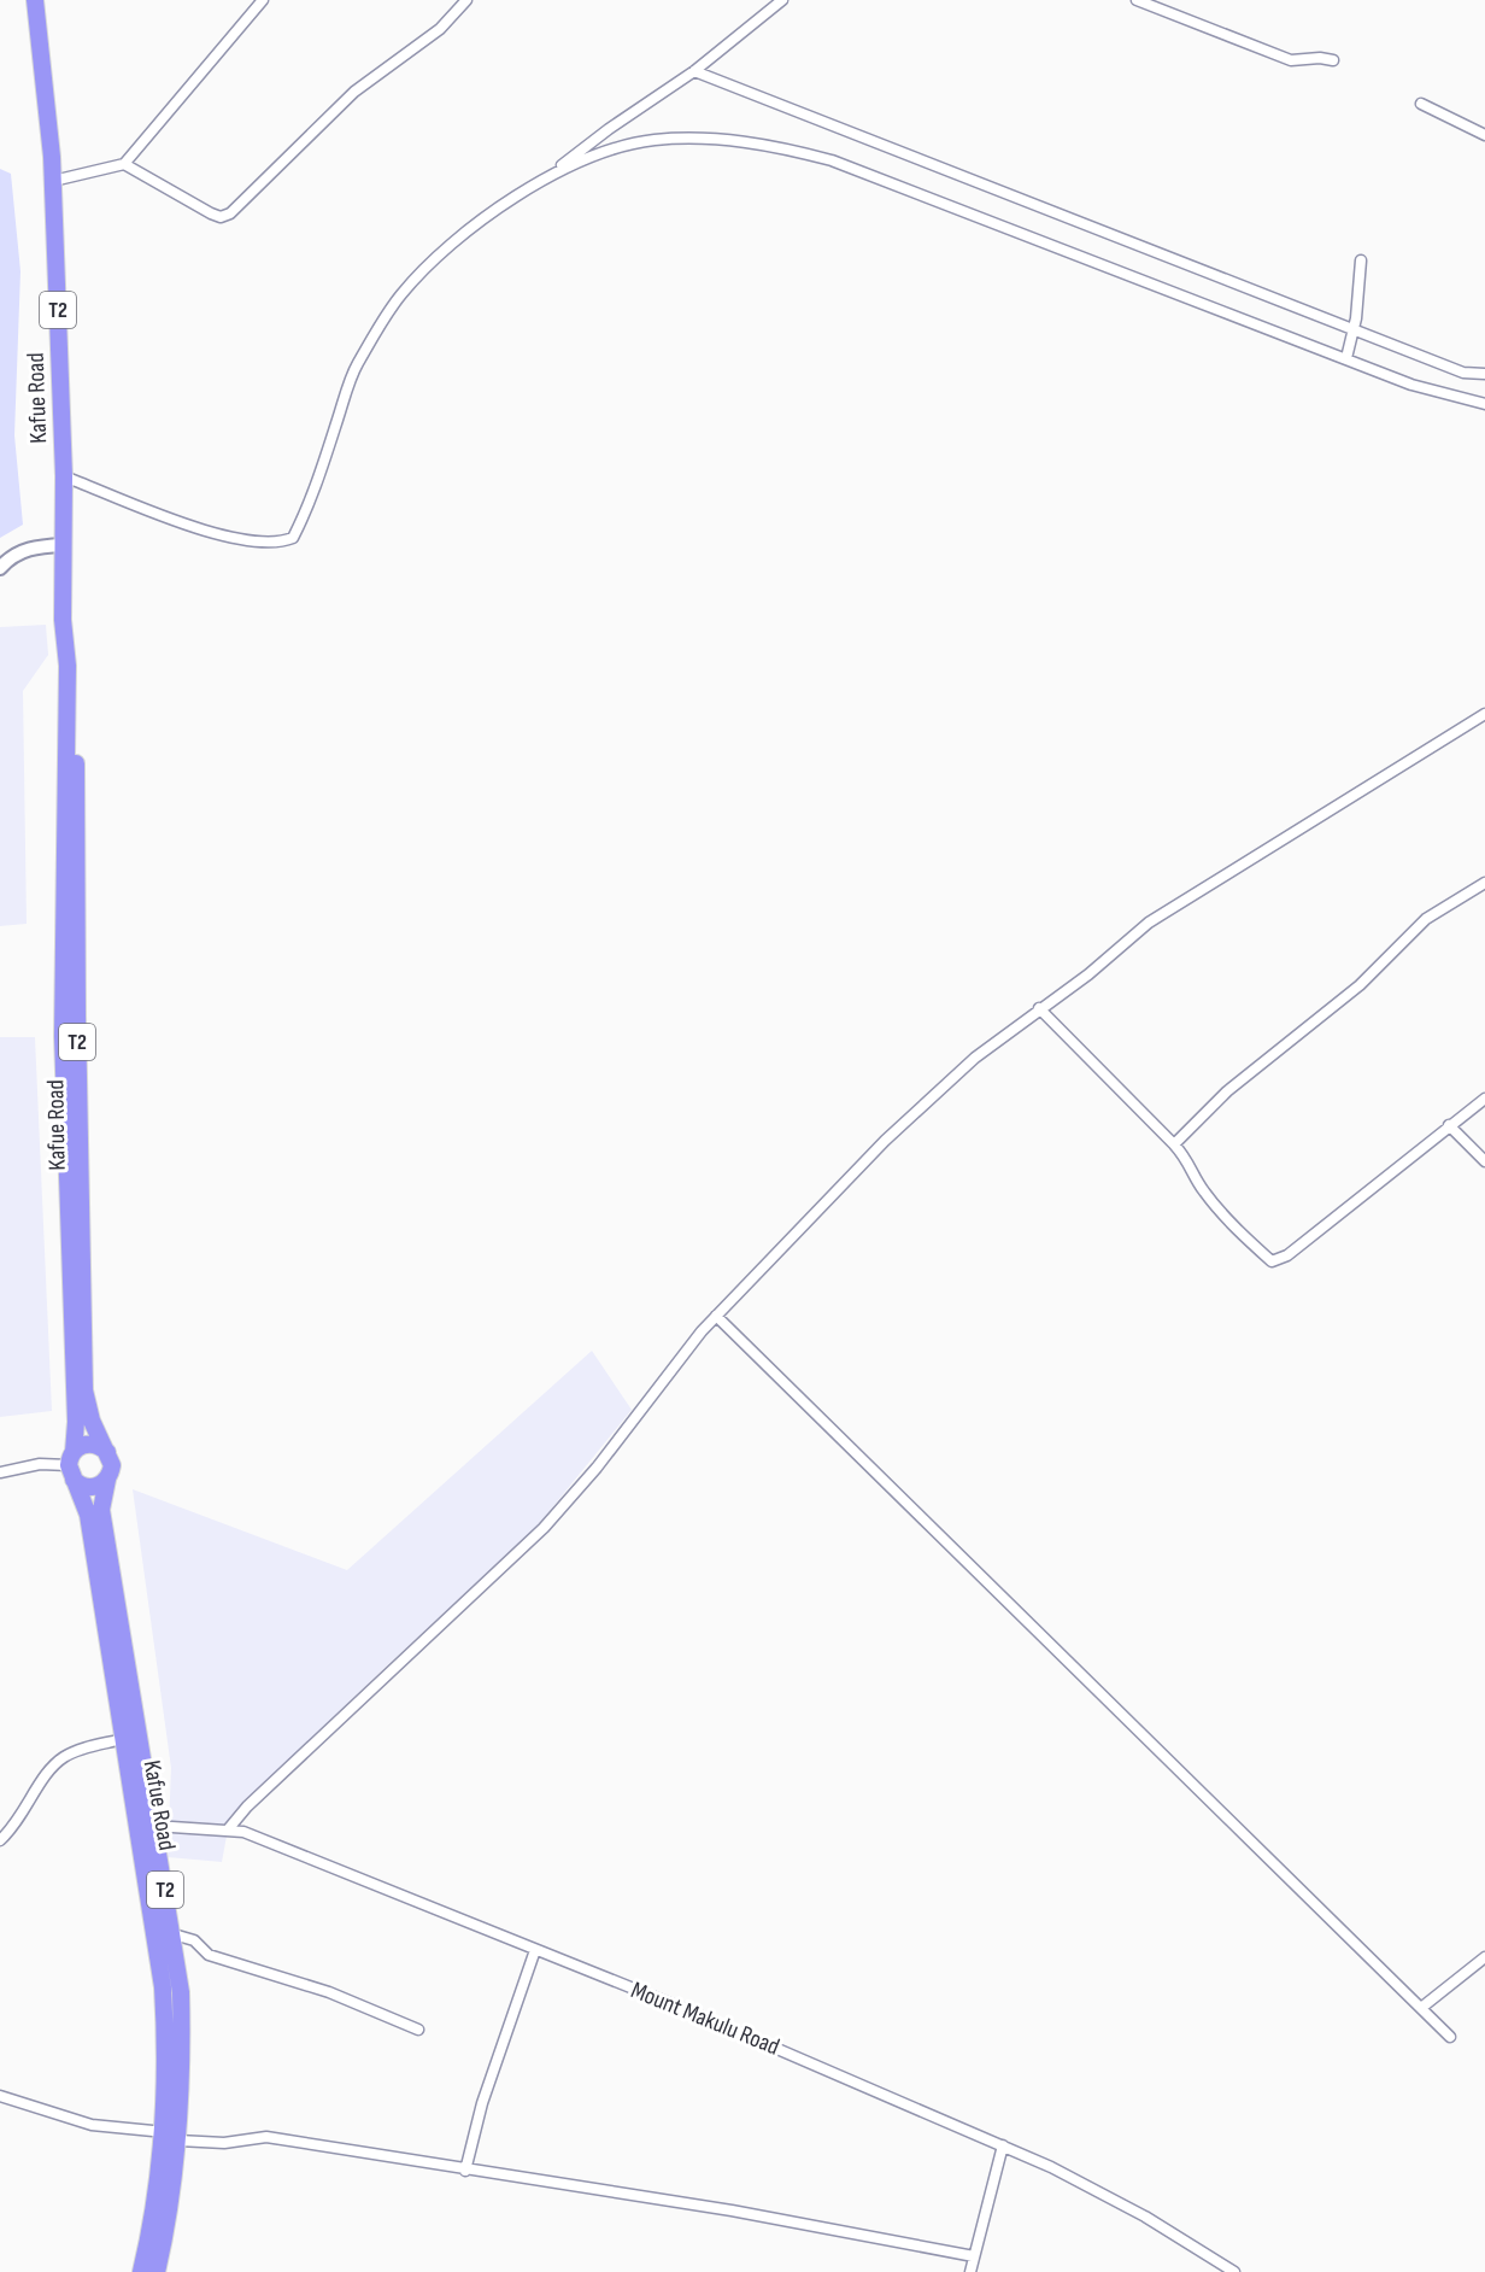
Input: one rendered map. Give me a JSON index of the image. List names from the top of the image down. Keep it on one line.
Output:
{"streets":{"highway":["T2","Kafue Road"],"street":["Mount Makulu Road"]},"crossings":[["Kafue Road","Mount Makulu Road"]]}
